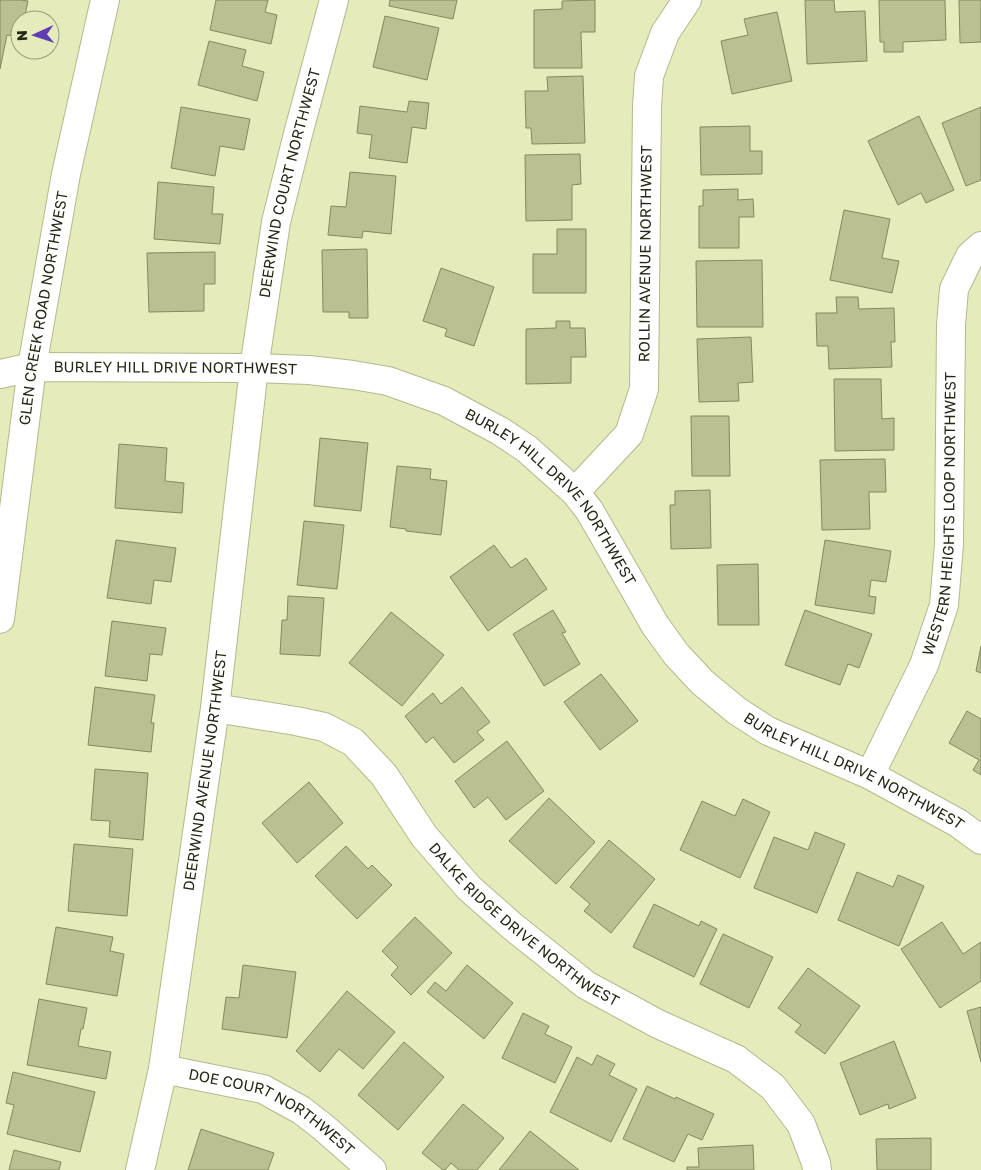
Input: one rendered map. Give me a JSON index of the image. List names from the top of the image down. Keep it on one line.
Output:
{"streets":{"street":["DEERWIND COURT NORTHWEST","ROLLIN AVENUE NORTHWEST","GLEN CREEK ROAD NORTHWEST","BURLEY HILL DRIVE NORTHWEST","WESTERN HEIGHTS LOOP NORTHWEST","DEERWIND AVENUE NORTHWEST","DALKE RIDGE DRIVE NORTHWEST","DOE COURT NORTHWEST"]},"crossings":[["DEERWIND COURT NORTHWEST","BURLEY HILL DRIVE NORTHWEST"],["DEERWIND COURT NORTHWEST","DEERWIND AVENUE NORTHWEST"],["ROLLIN AVENUE NORTHWEST","BURLEY HILL DRIVE NORTHWEST"],["GLEN CREEK ROAD NORTHWEST","BURLEY HILL DRIVE NORTHWEST"],["BURLEY HILL DRIVE NORTHWEST","WESTERN HEIGHTS LOOP NORTHWEST"],["BURLEY HILL DRIVE NORTHWEST","DEERWIND AVENUE NORTHWEST"],["DEERWIND AVENUE NORTHWEST","DALKE RIDGE DRIVE NORTHWEST"],["DEERWIND AVENUE NORTHWEST","DOE COURT NORTHWEST"]],"north":"left"}
